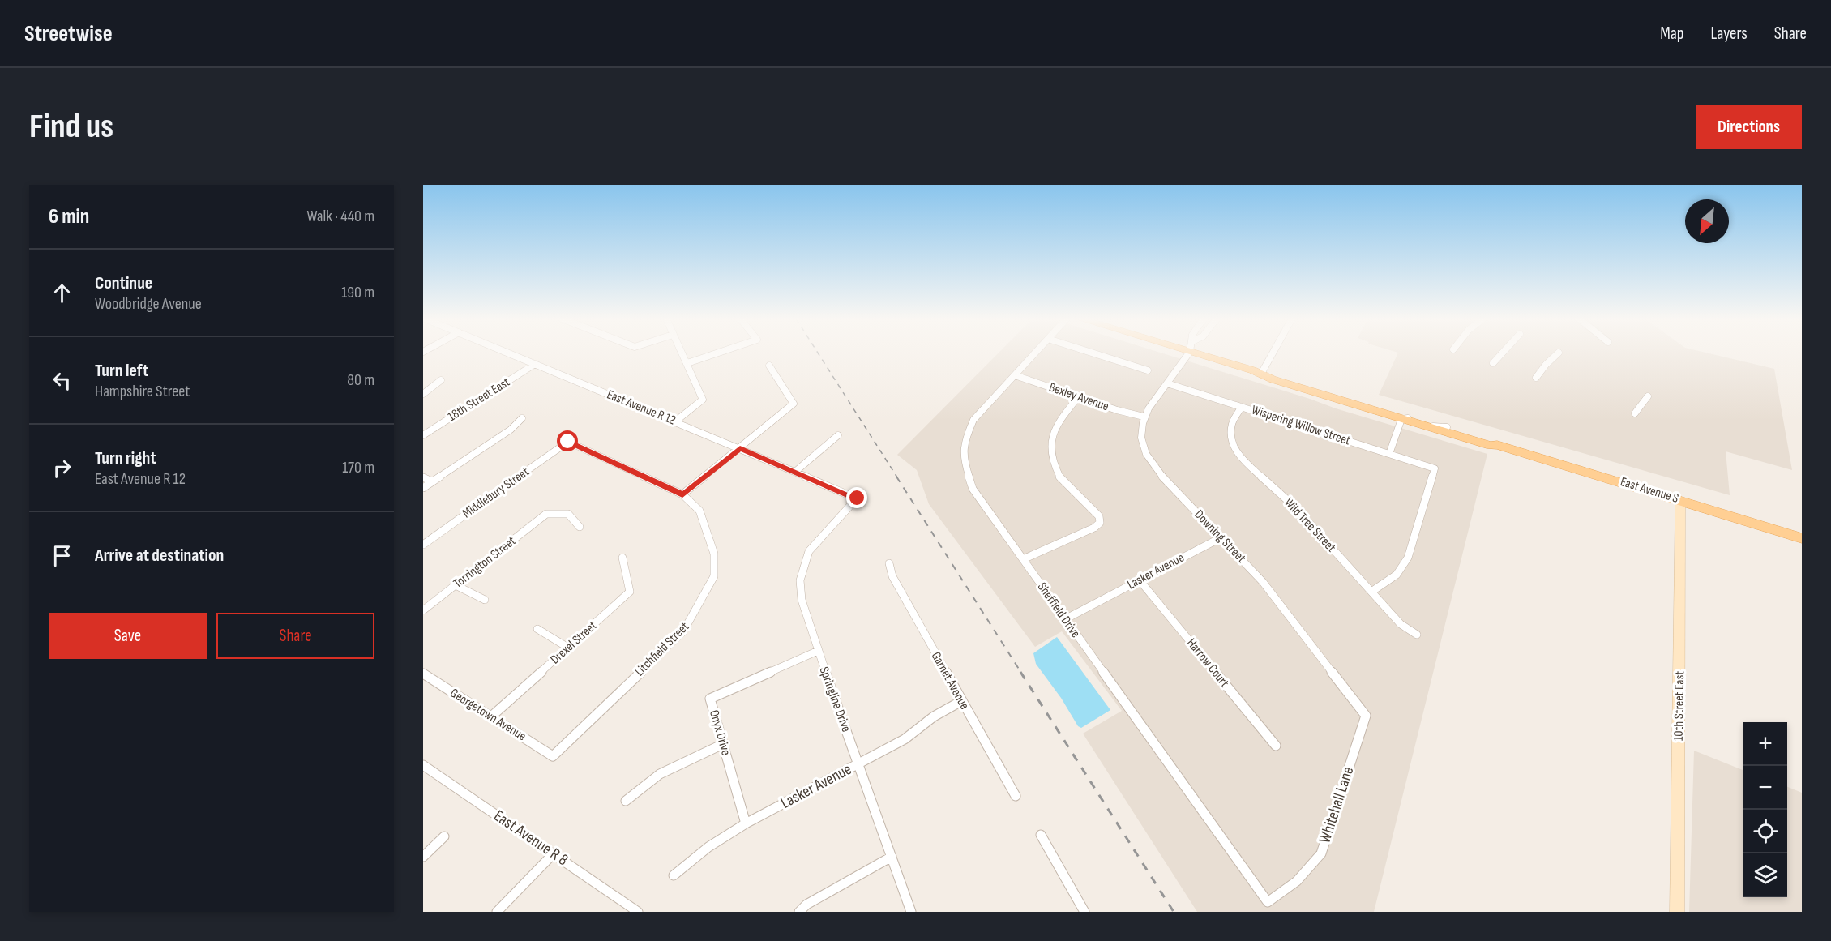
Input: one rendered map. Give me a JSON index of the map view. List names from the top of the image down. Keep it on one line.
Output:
{"streets":{"main road":["East Avenue S","10th Street East"],"street":["Bexley Avenue","18th Street East","East Avenue R 12","Wispering Willow Street","Middlebury Street","Wild Tree Street","Downing Street","Torrington Street","Lasker Avenue","Sheffield Drive","Drexel Street","Litchfield Street","Harrow Court","Garnet Avenue","Springline Drive","Georgetown Avenue","Onyx Drive","Whitehall Lane","East Avenue R 8"]},"crossings":[["Bexley Avenue","Downing Street"],["Bexley Avenue","Sheffield Drive"],["18th Street East","East Avenue R 12"],["East Avenue R 12","Springline Drive"],["Wispering Willow Street","Wild Tree Street"],["Wispering Willow Street","Downing Street"],["East Avenue S","10th Street East"],["Middlebury Street","Litchfield Street"],["Downing Street","Lasker Avenue"],["Downing Street","Whitehall Lane"],["Lasker Avenue","Sheffield Drive"],["Lasker Avenue","Harrow Court"],["Lasker Avenue","Garnet Avenue"],["Lasker Avenue","Springline Drive"],["Lasker Avenue","Onyx Drive"],["Sheffield Drive","Whitehall Lane"],["Drexel Street","Georgetown Avenue"],["Litchfield Street","Georgetown Avenue"],["Springline Drive","Onyx Drive"]],"north":"bottom left","page":{"header":"Streetwise","nav":["Map","Layers","Share"],"buttons":["Directions",["Save","Share"]],"title":"Find us","heading":["6 min","Walk · 440 m"],"list":[["Continue","Woodbridge Avenue","190 m"],["Turn left","Hampshire Street","80 m"],["Turn right","East Avenue R 12","170 m"],"Arrive at destination"],"map_buttons":["+","−"]}}
